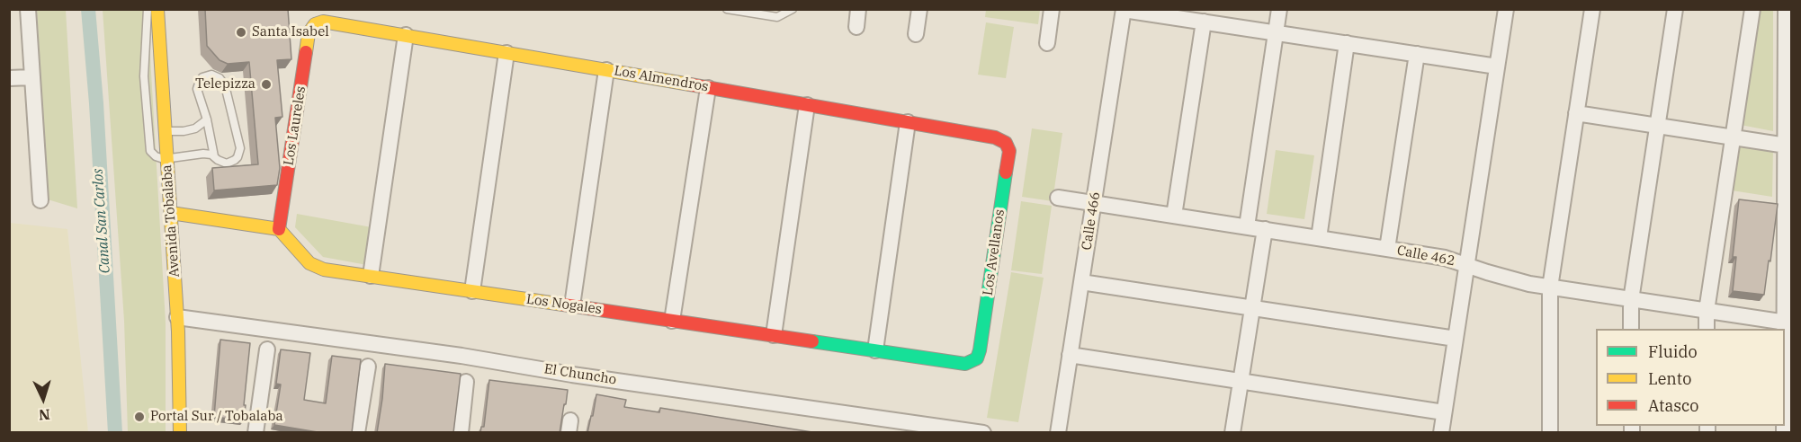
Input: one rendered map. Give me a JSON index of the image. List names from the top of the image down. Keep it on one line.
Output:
{"streets":{"street":["Los Almendros","Los Laureles","Avenida Tobalaba","Calle 466","Los Avellanos","Calle 462","Los Nogales","El Chuncho"]},"crossings":[["Los Almendros","Los Laureles"],["Los Almendros","Los Avellanos"],["Los Laureles","Los Nogales"],["Avenida Tobalaba","El Chuncho"],["Calle 466","Calle 462"],["Los Avellanos","Los Nogales"]],"water":["Canal San Carlos"],"places":["Santa Isabel","Telepizza","Portal Sur / Tobalaba"],"legend":["Fluido","Lento","Atasco"],"north":"bottom"}
